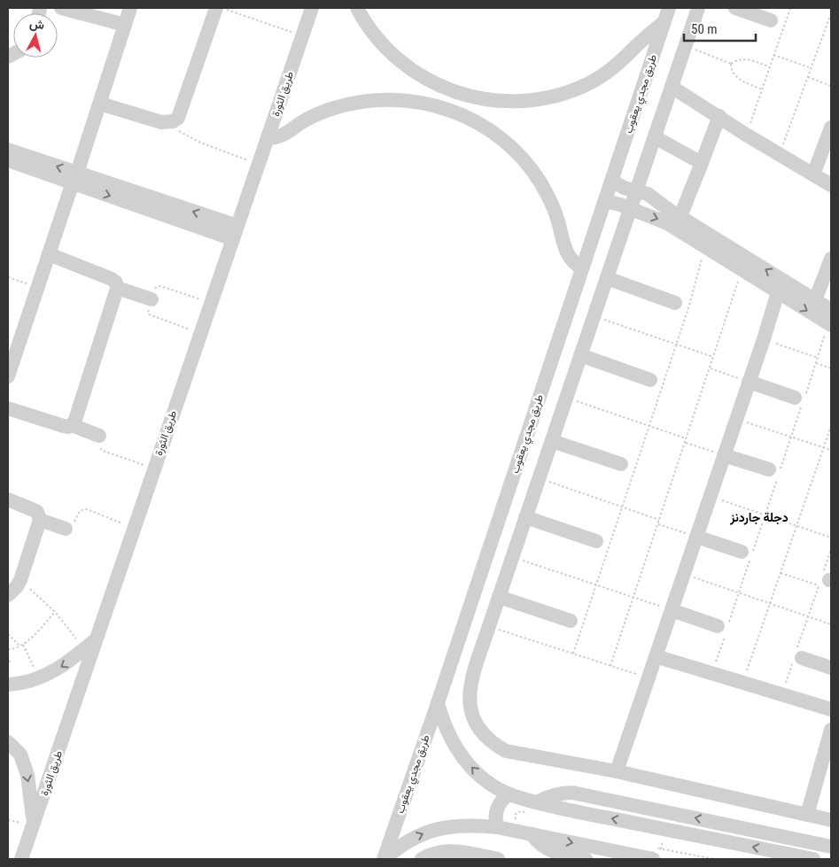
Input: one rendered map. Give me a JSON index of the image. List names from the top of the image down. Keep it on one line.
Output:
{"streets":{"street":["طريق الثورة","طريق مجدي يعقوب"]},"districts":["دجلة جاردنز"],"scale_bar":"50 m","north":"top"}
